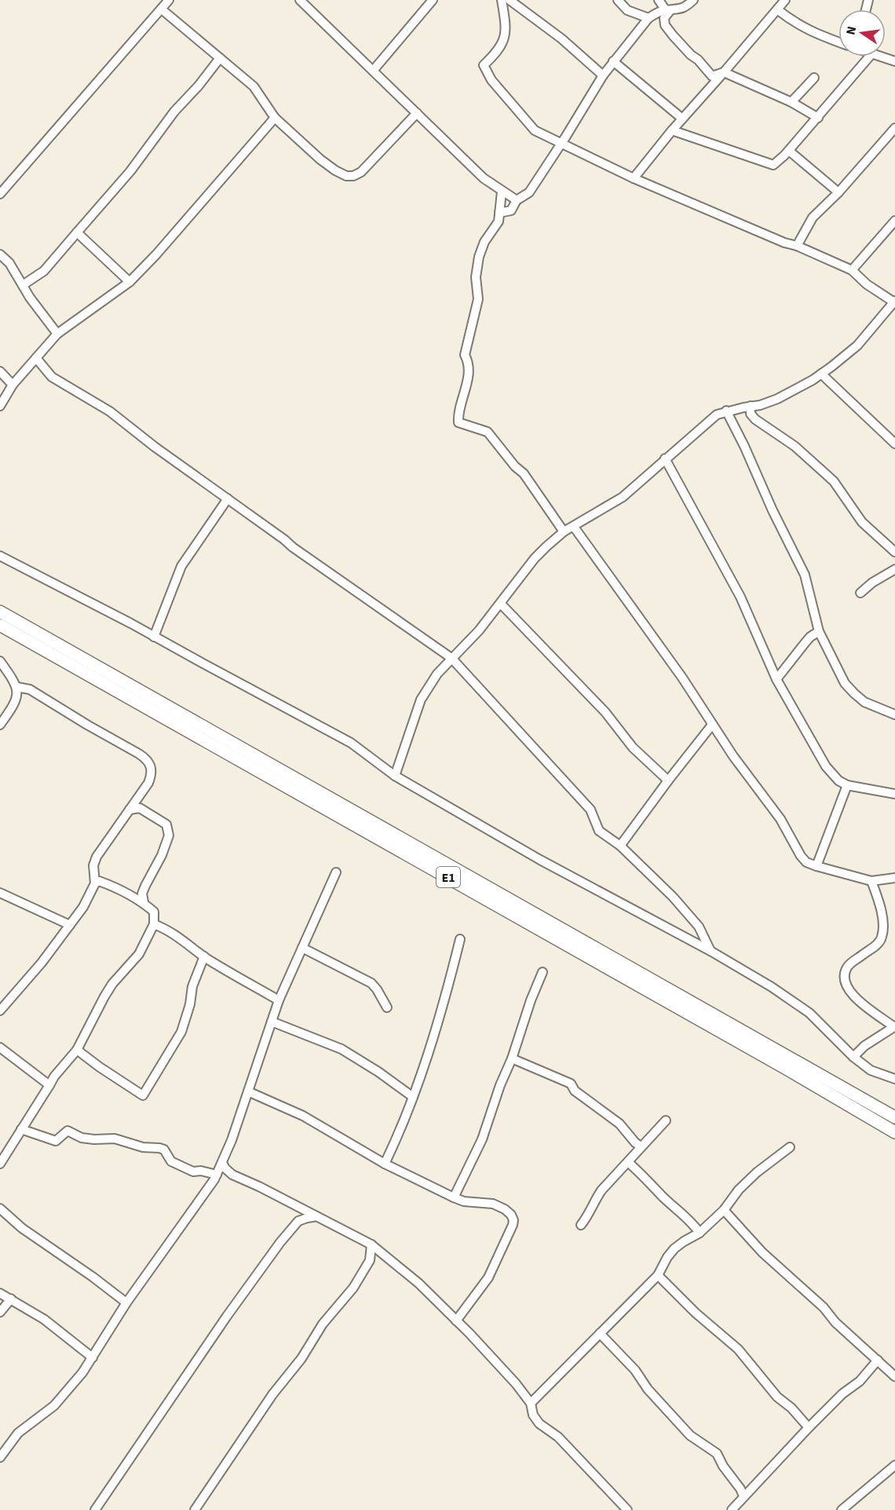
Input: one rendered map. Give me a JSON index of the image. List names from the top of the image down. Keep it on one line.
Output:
{"streets":{"highway":["E1"]},"north":"left"}
